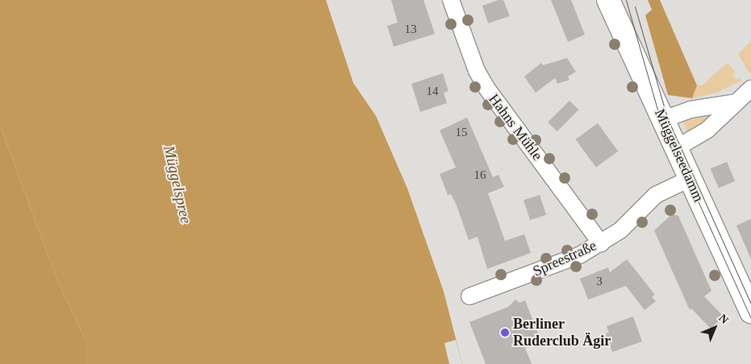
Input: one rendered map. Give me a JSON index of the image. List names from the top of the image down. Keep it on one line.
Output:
{"streets":{"main road":["Müggelseedamm"],"street":["Hahns Mühle","Spreestraße"]},"crossings":[["Hahns Mühle","Spreestraße"],["Müggelseedamm","Spreestraße"]],"water":["Müggelspree"],"places":["Berliner Ruderclub Ägir"],"house_numbers":["13","14","15","16","3"],"north":"top right"}
